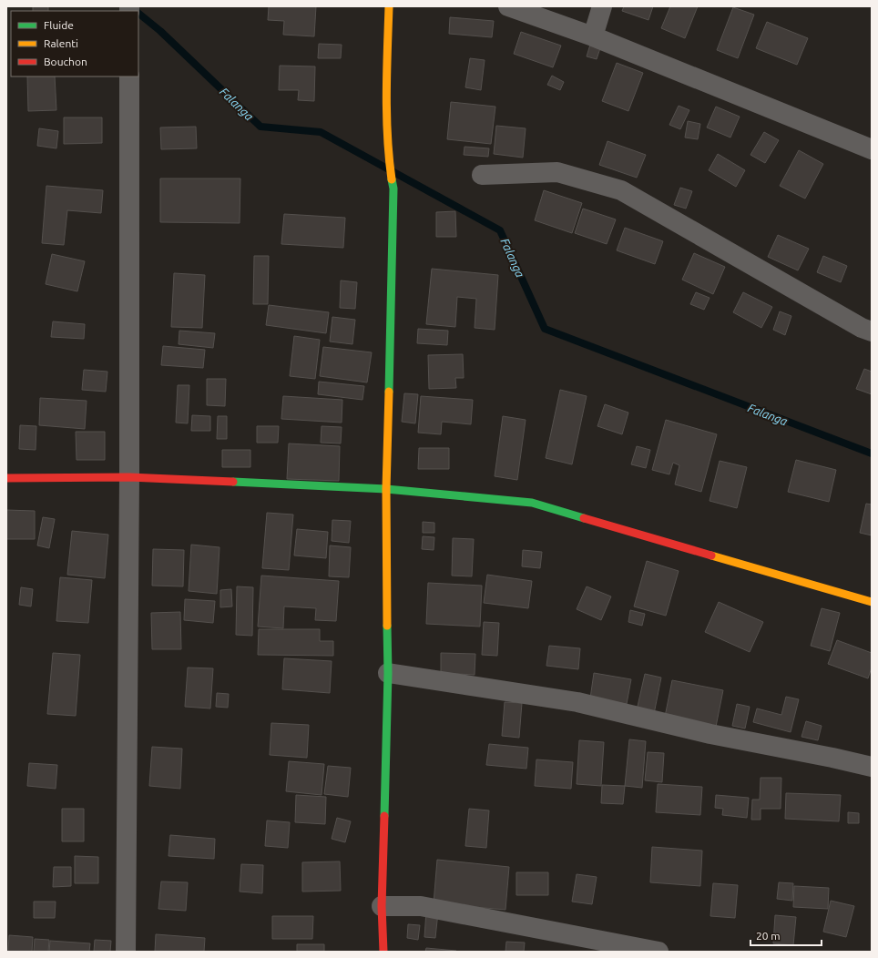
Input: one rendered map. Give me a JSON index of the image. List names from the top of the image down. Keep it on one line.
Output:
{"water":["Falanga"],"legend":["Fluide","Ralenti","Bouchon"],"scale_bar":"20 m"}
